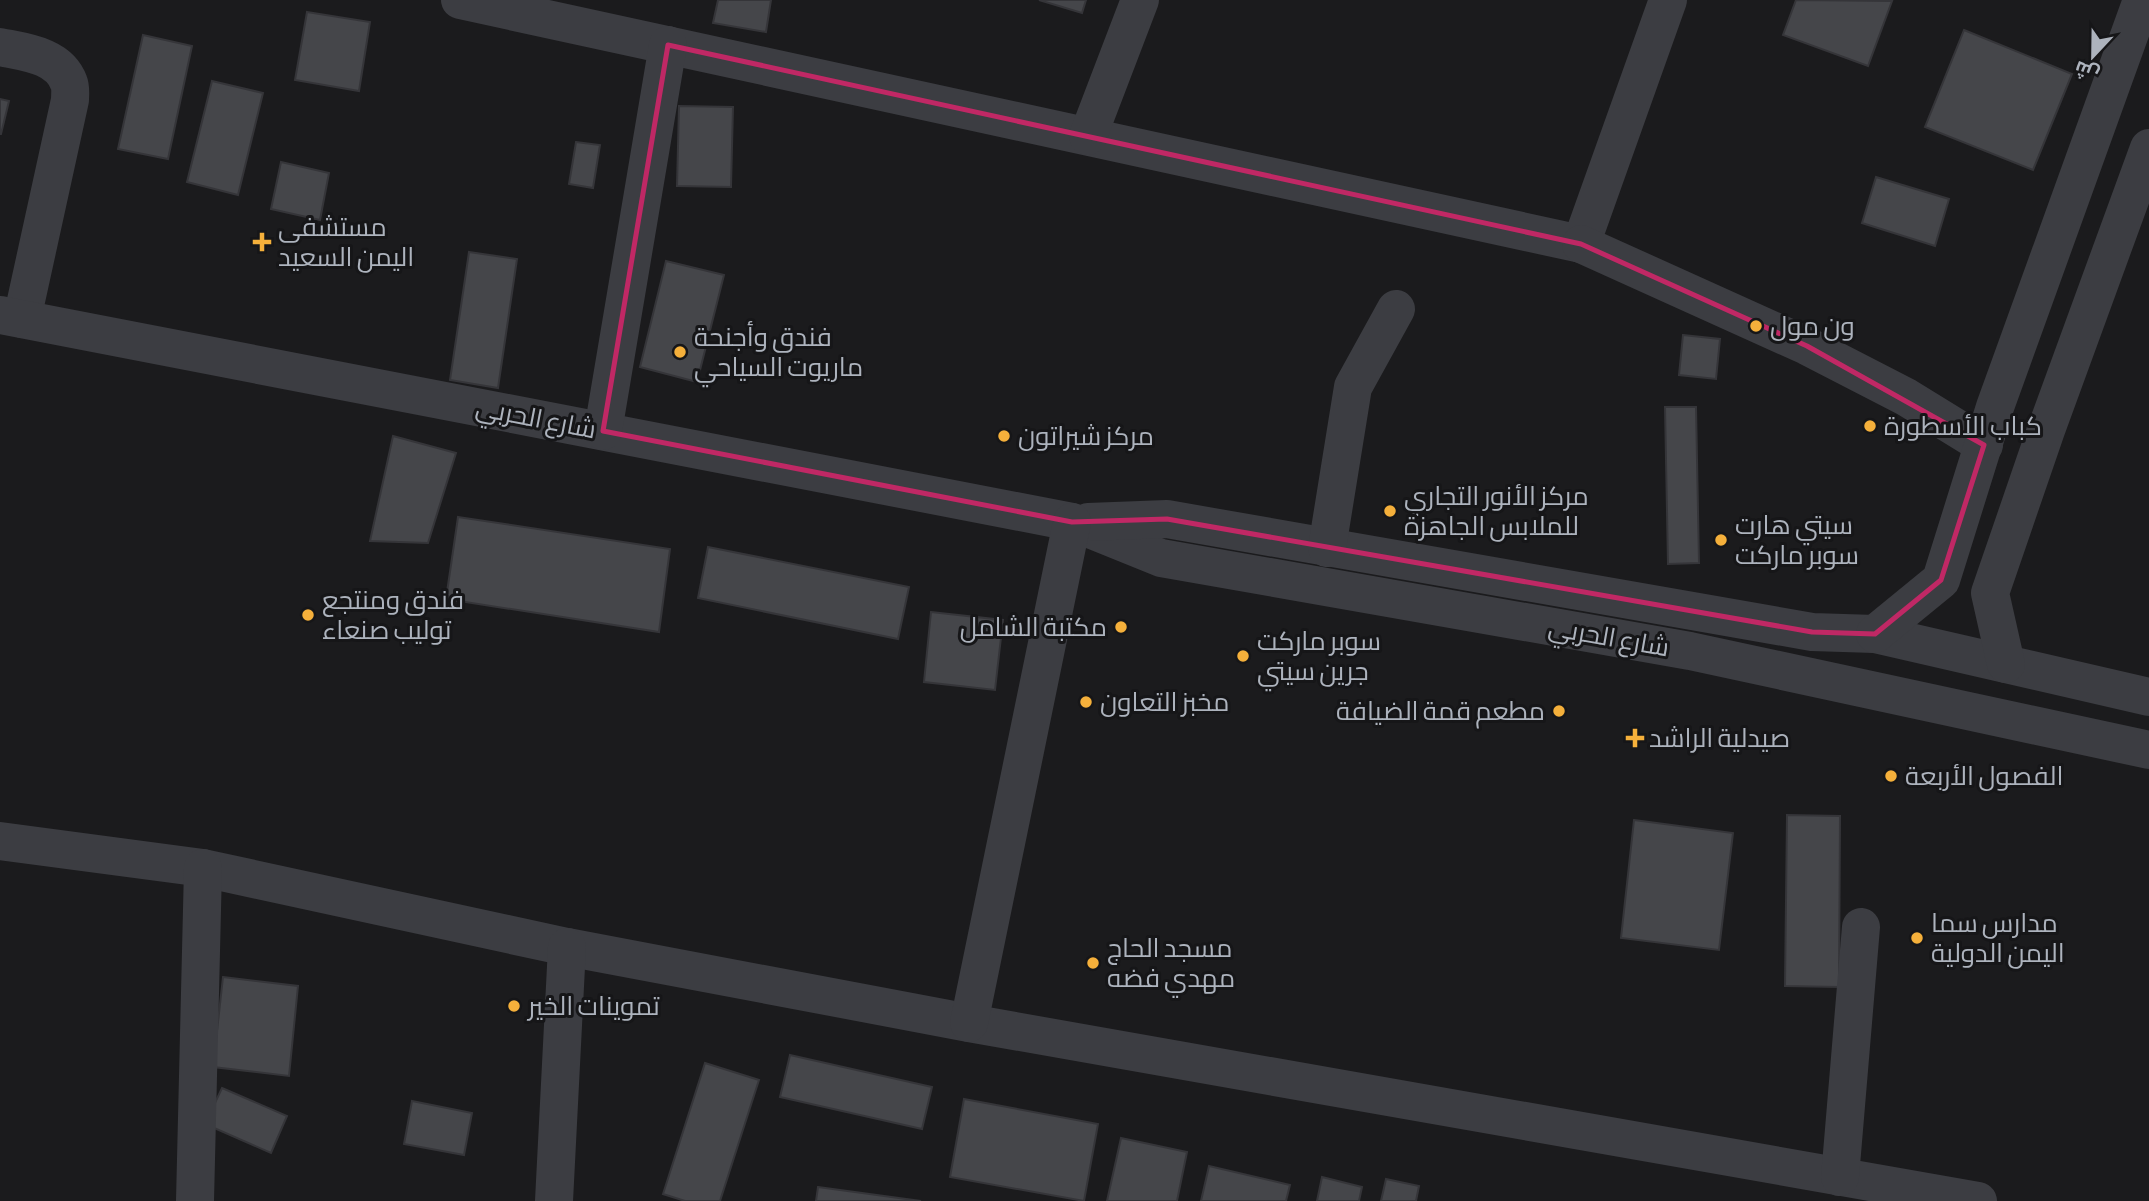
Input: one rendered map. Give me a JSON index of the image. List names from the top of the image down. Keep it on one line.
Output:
{"streets":{"street":["شارع الحربي"]},"places":{"health":["مستشفى اليمن السعيد","صيدلية الراشد"],"other":["ون مول","فندق وأجنحة ماريوت السياحي","كباب الأسطورة","مركز شيراتون","مركز الأنور التجاري للملابس الجاهزة","سيتي هارت سوبر ماركت","فندق ومنتجع توليب صنعاء","مكتبة الشامل","سوبر ماركت جرين سيتي","مخبز التعاون","مطعم قمة الضيافة","الفصول الأربعة","مدارس سما اليمن الدولية","مسجد الحاج مهدي فضه","تموينات الخير"]},"north":"bottom"}
